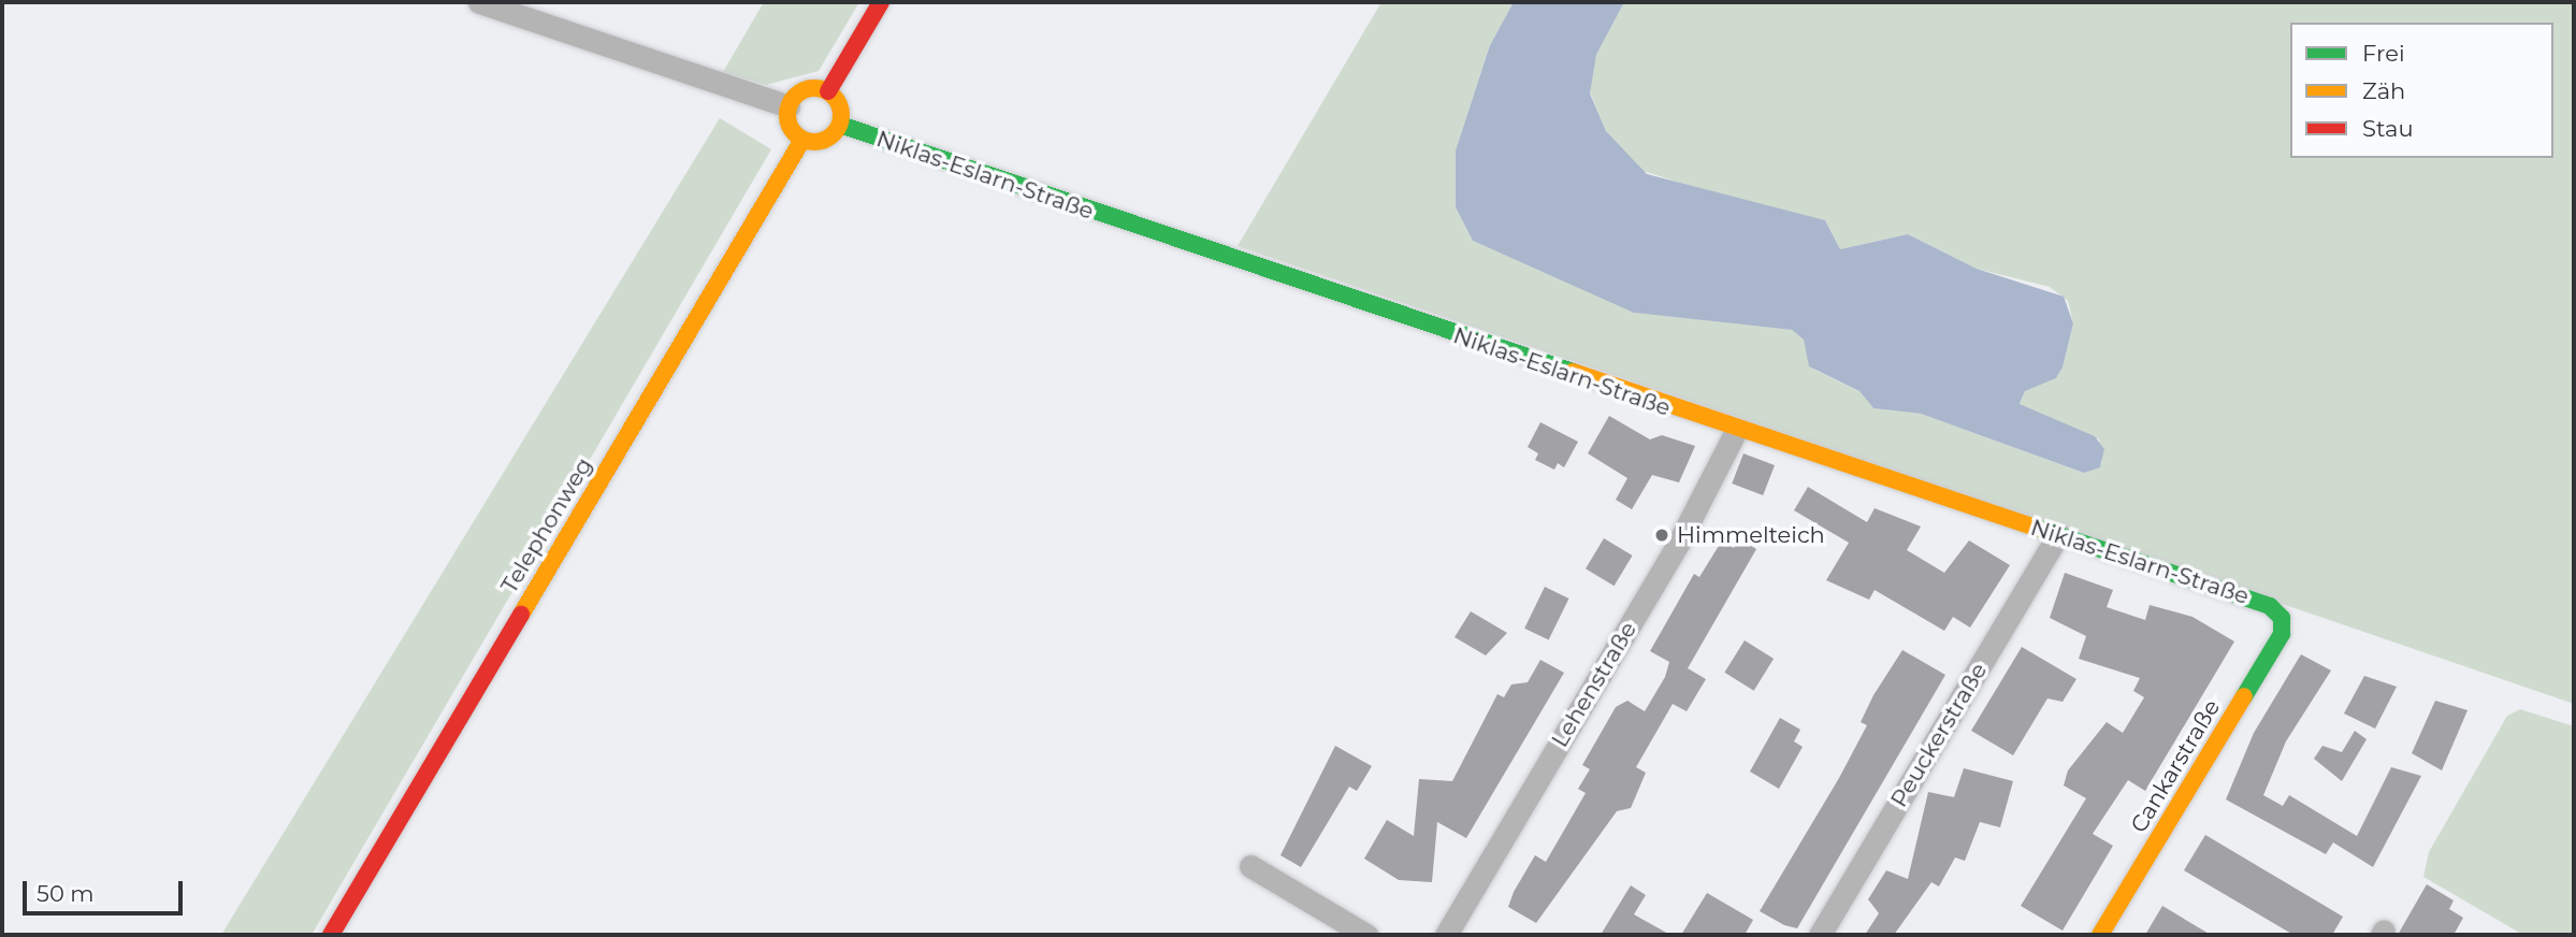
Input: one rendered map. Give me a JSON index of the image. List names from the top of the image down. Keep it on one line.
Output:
{"streets":{"street":["Niklas-Eslarn-Straße","Telephonweg","Lehenstraße","Peuckerstraße","Cankarstraße"]},"crossings":[["Niklas-Eslarn-Straße","Telephonweg"],["Niklas-Eslarn-Straße","Lehenstraße"],["Niklas-Eslarn-Straße","Peuckerstraße"],["Niklas-Eslarn-Straße","Cankarstraße"]],"places":["Himmelteich"],"legend":["Frei","Zäh","Stau"],"scale_bar":"50 m"}
